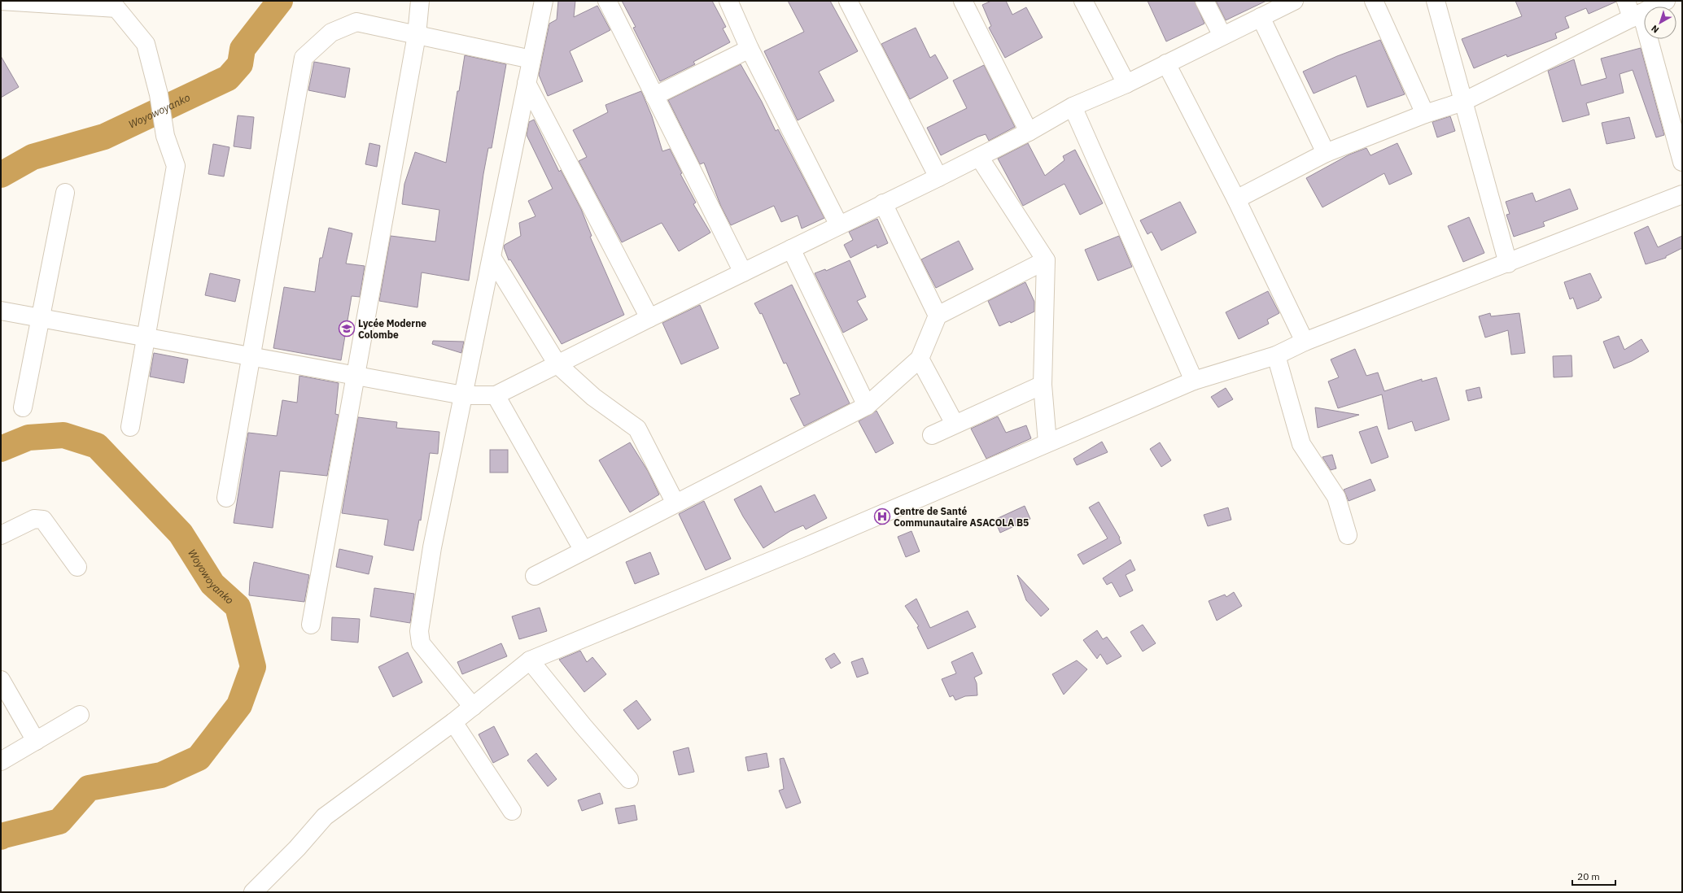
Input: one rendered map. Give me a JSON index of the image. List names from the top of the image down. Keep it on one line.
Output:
{"water":["Woyowoyanko"],"places":{"school or university":["Lycée Moderne Colombe"],"hospital":["Centre de Santé Communautaire ASACOLA B5"]},"scale_bar":"20 m","north":"bottom left"}
